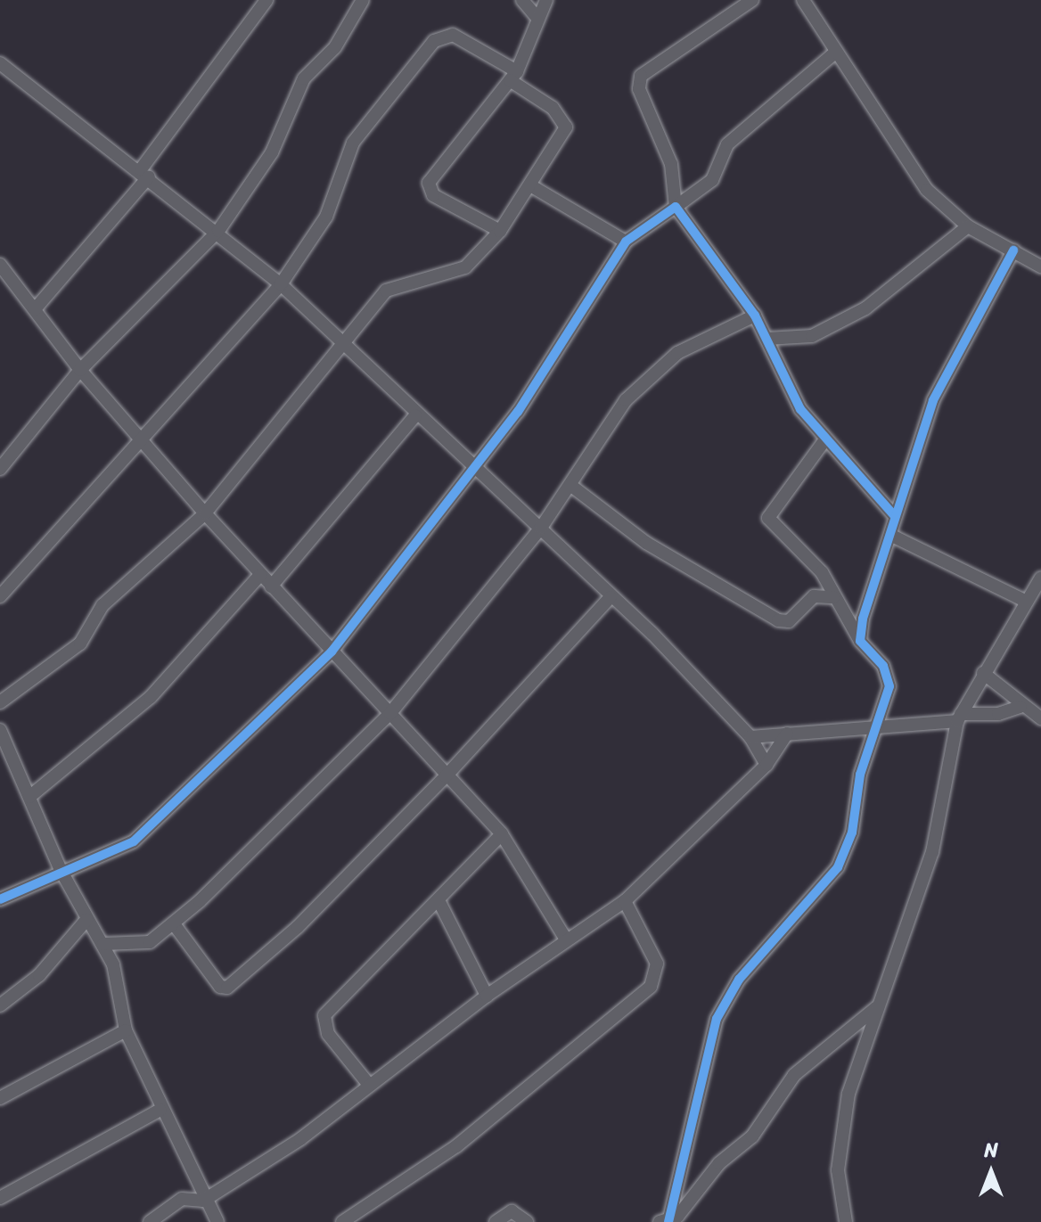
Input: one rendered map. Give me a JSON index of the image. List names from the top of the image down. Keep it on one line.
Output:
{"north":"top"}
